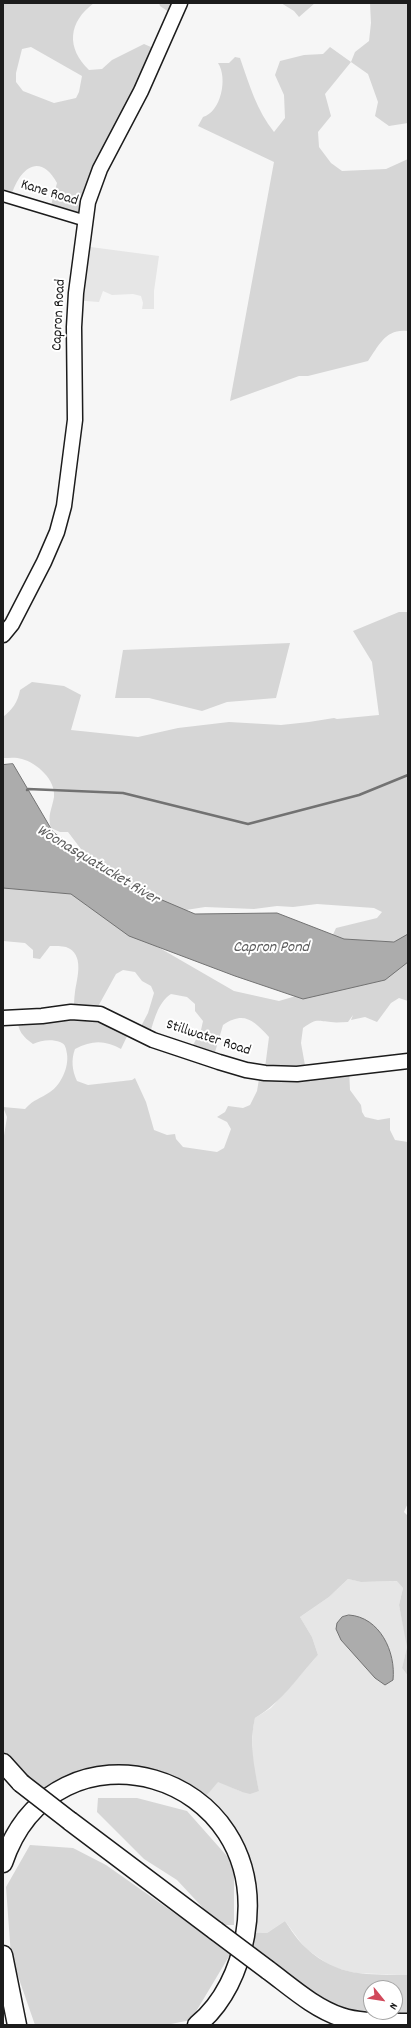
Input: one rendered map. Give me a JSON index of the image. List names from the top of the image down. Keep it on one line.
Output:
{"streets":{"street":["Kane Road","Capron Road","Stillwater Road"]},"crossings":[["Kane Road","Capron Road"]],"water":["Woonasquatucket River","Capron Pond"],"north":"bottom right"}
